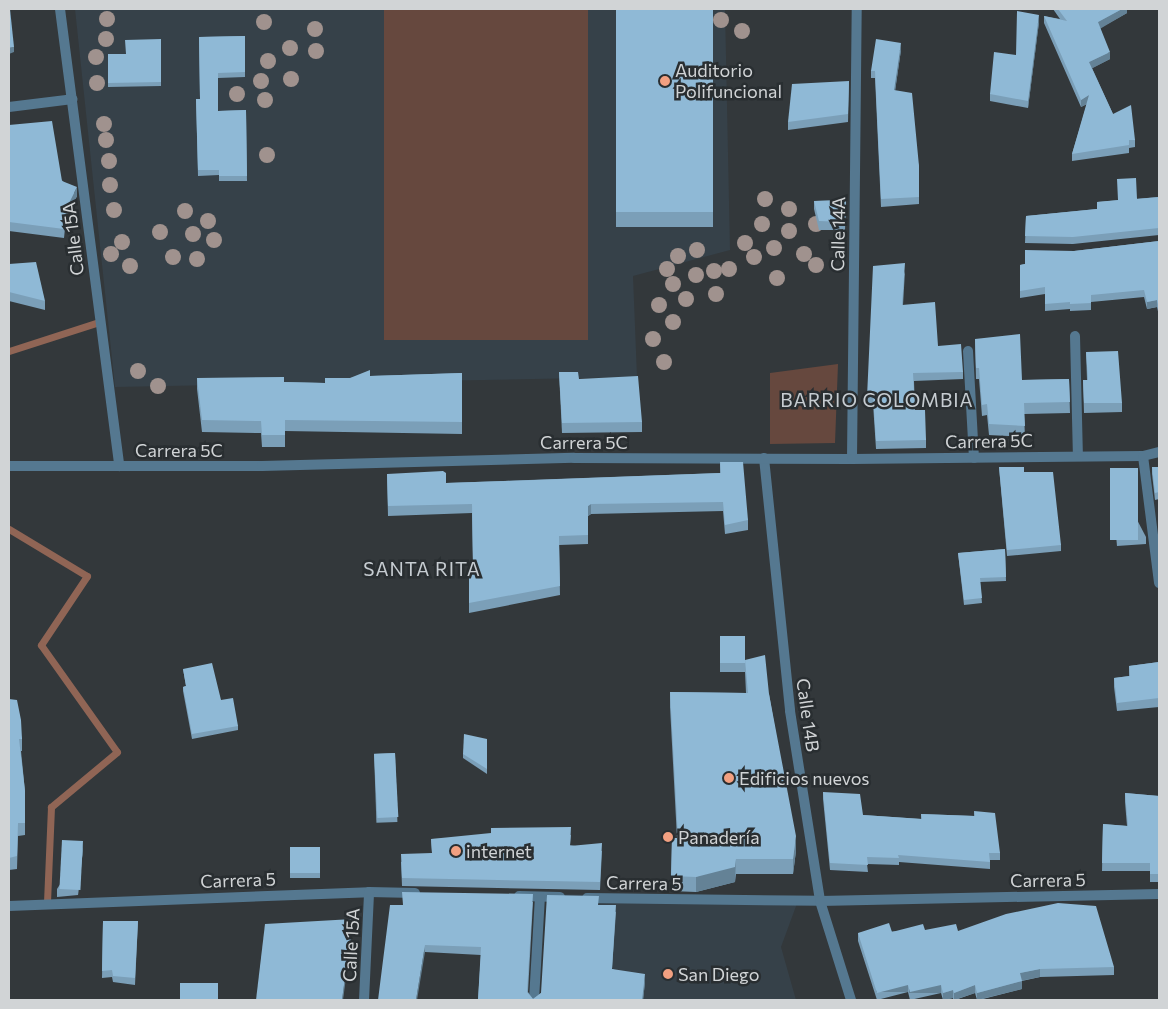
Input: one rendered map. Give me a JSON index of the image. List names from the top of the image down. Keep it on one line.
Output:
{"streets":{"street":["Calle 14A","Calle 15A","Carrera 5C","Calle 14B","Carrera 5"]},"crossings":[["Calle 14A","Carrera 5C"],["Calle 15A","Carrera 5C"],["Calle 15A","Carrera 5"],["Carrera 5C","Calle 14B"],["Calle 14B","Carrera 5"]],"districts":["BARRIO COLOMBIA","SANTA RITA"],"places":["Auditorio Polifuncional","Edificios nuevos","Panadería","internet","San Diego"]}
